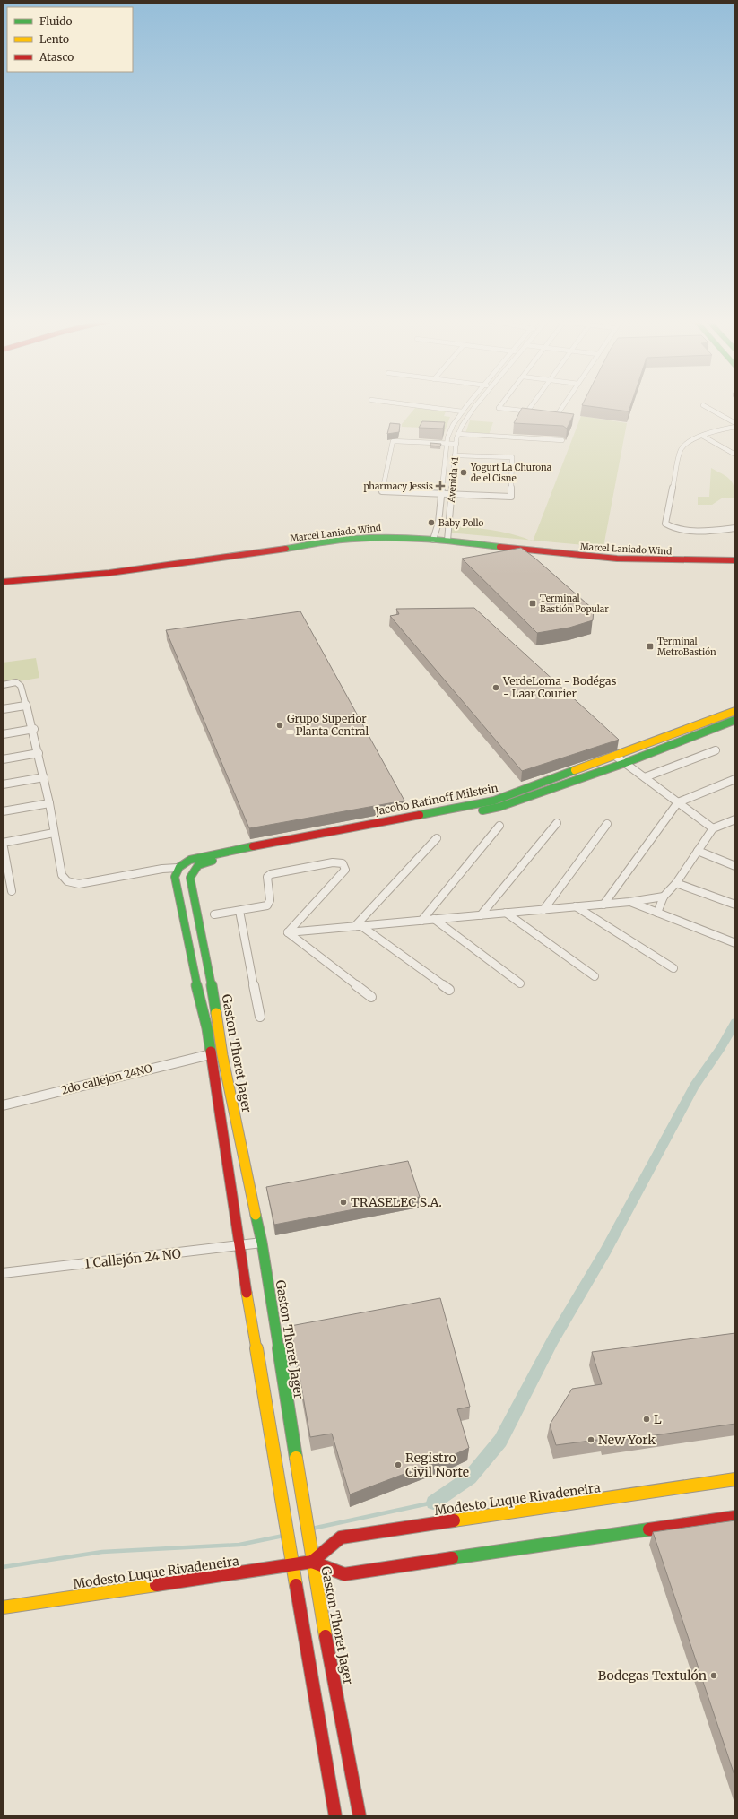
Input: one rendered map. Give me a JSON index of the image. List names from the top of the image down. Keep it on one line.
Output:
{"streets":{"main road":["Marcel Laniado Wind","Jacobo Ratinoff Milstein","Gaston Thoret Jager","Modesto Luque Rivadeneira"],"street":["Avenida 41","2do callejon 24NO","1 Callejón 24 NO"]},"crossings":[["Avenida 41","Marcel Laniado Wind"],["Jacobo Ratinoff Milstein","Gaston Thoret Jager"],["Gaston Thoret Jager","1 Callejón 24 NO"],["Gaston Thoret Jager","Modesto Luque Rivadeneira"]],"places":{"other":["Yogurt La Churona de el Cisne","Baby Pollo","VerdeLoma - Bodégas - Laar Courier","Grupo Superior - Planta Central","TRASELEC S.A.","L","New York","Registro Civil Norte","Bodegas Textulón"],"health":["pharmacy Jessis"],"transit":["Terminal Bastión Popular","Terminal MetroBastión"]},"legend":["Fluido","Lento","Atasco"]}
